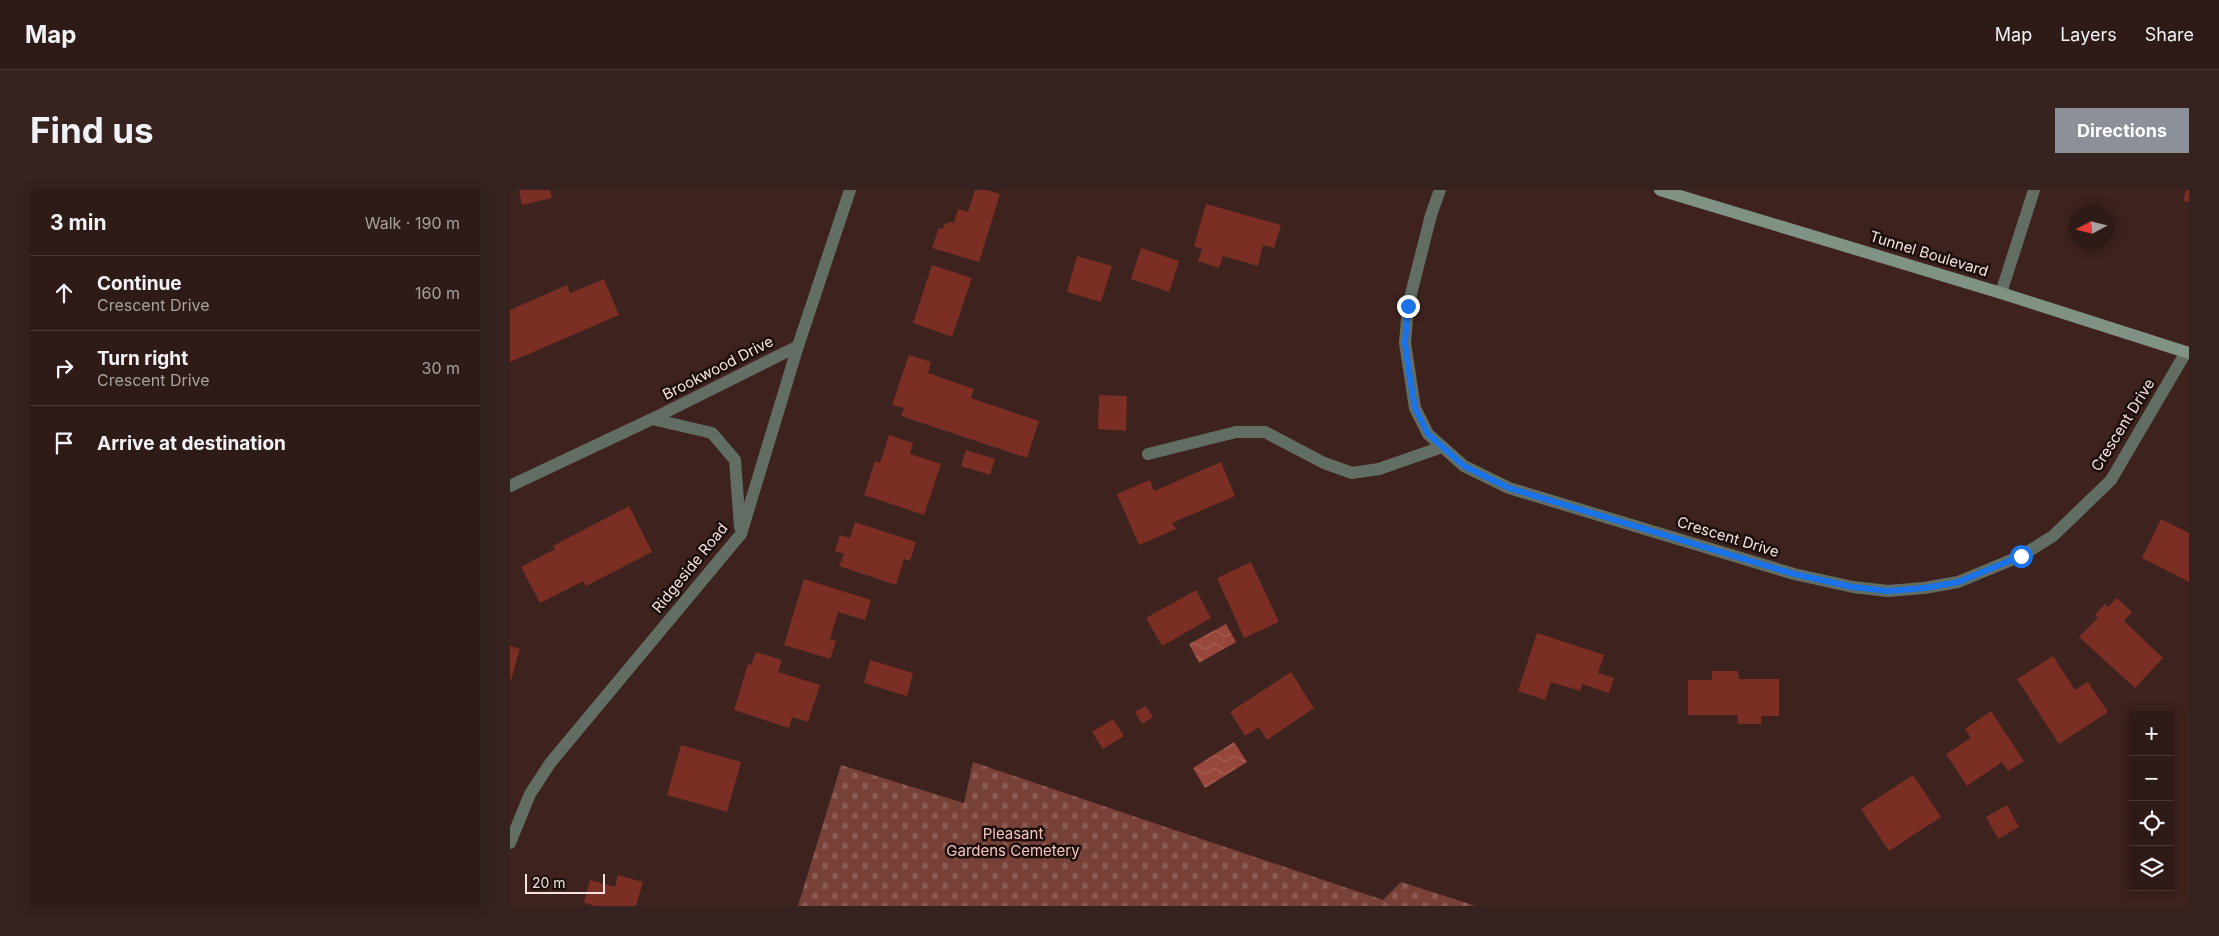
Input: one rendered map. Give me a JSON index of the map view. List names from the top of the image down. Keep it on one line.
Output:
{"streets":{"street":["Tunnel Boulevard","Brookwood Drive","Crescent Drive","Ridgeside Road"]},"crossings":[["Tunnel Boulevard","Crescent Drive"],["Brookwood Drive","Ridgeside Road"]],"parks":["Pleasant Gardens Cemetery"],"scale_bar":"20 m","north":"left","page":{"header":"Map","nav":["Map","Layers","Share"],"buttons":"Directions","title":"Find us","heading":["3 min","Walk · 190 m"],"list":[["Continue","Crescent Drive","160 m"],["Turn right","Crescent Drive","30 m"],"Arrive at destination"],"map_buttons":["+","−"],"scale":"20 m"}}
